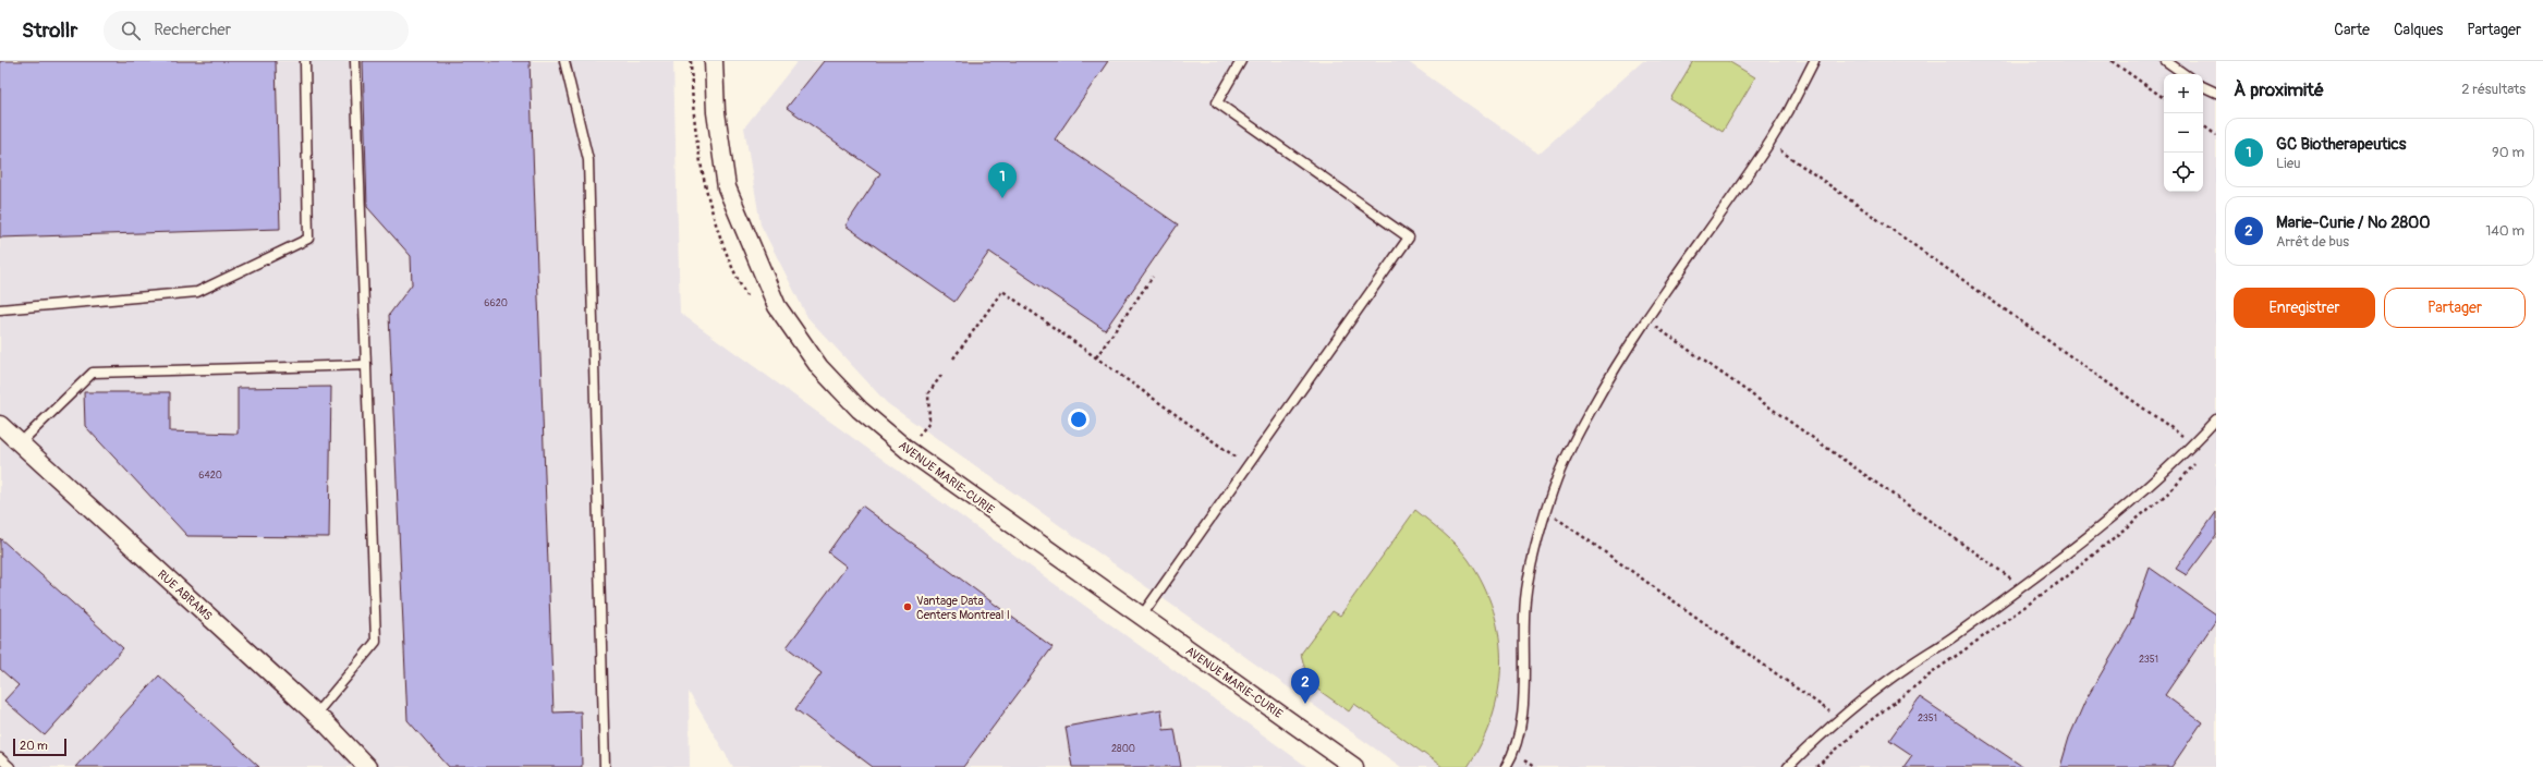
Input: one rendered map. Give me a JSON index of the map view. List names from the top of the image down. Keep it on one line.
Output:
{"streets":{"street":["AVENUE MARIE-CURIE","RUE ABRAMS"]},"places":["Vantage Data Centers Montreal I"],"house_numbers":["6620","6420","2351","2351","2800"],"scale_bar":"20 m","page":{"header":"Strollr","search":"Rechercher","nav":["Carte","Calques","Partager"],"heading":["À proximité","2 résultats"],"map_buttons":["+","−"],"list":[{"mark":"1","name":"GC Biotherapeutics","note":"Lieu","value":"90 m"},{"mark":"2","name":"Marie-Curie / No 2800","note":"Arrêt de bus","value":"140 m"}],"pins":["1","2"],"buttons":["Enregistrer","Partager"],"scale":"20 m"}}
